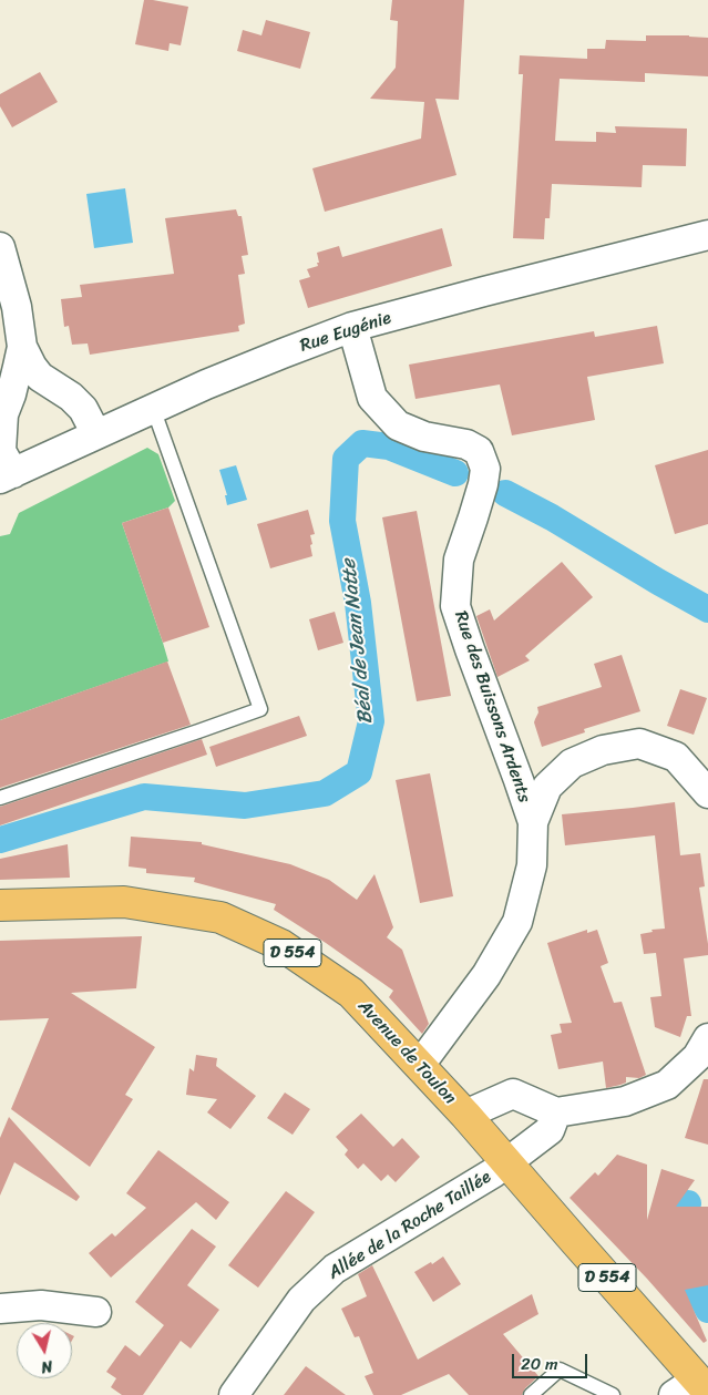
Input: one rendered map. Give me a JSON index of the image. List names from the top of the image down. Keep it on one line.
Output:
{"streets":{"main road":["D 554","Avenue de Toulon"],"street":["Rue Eugénie","Rue des Buissons Ardents","Allée de la Roche Taillée"]},"crossings":[["Rue Eugénie","Rue des Buissons Ardents"],["Rue des Buissons Ardents","Avenue de Toulon"],["Avenue de Toulon","Allée de la Roche Taillée"]],"water":["Béal de Jean Natte"],"scale_bar":"20 m","north":"bottom"}
